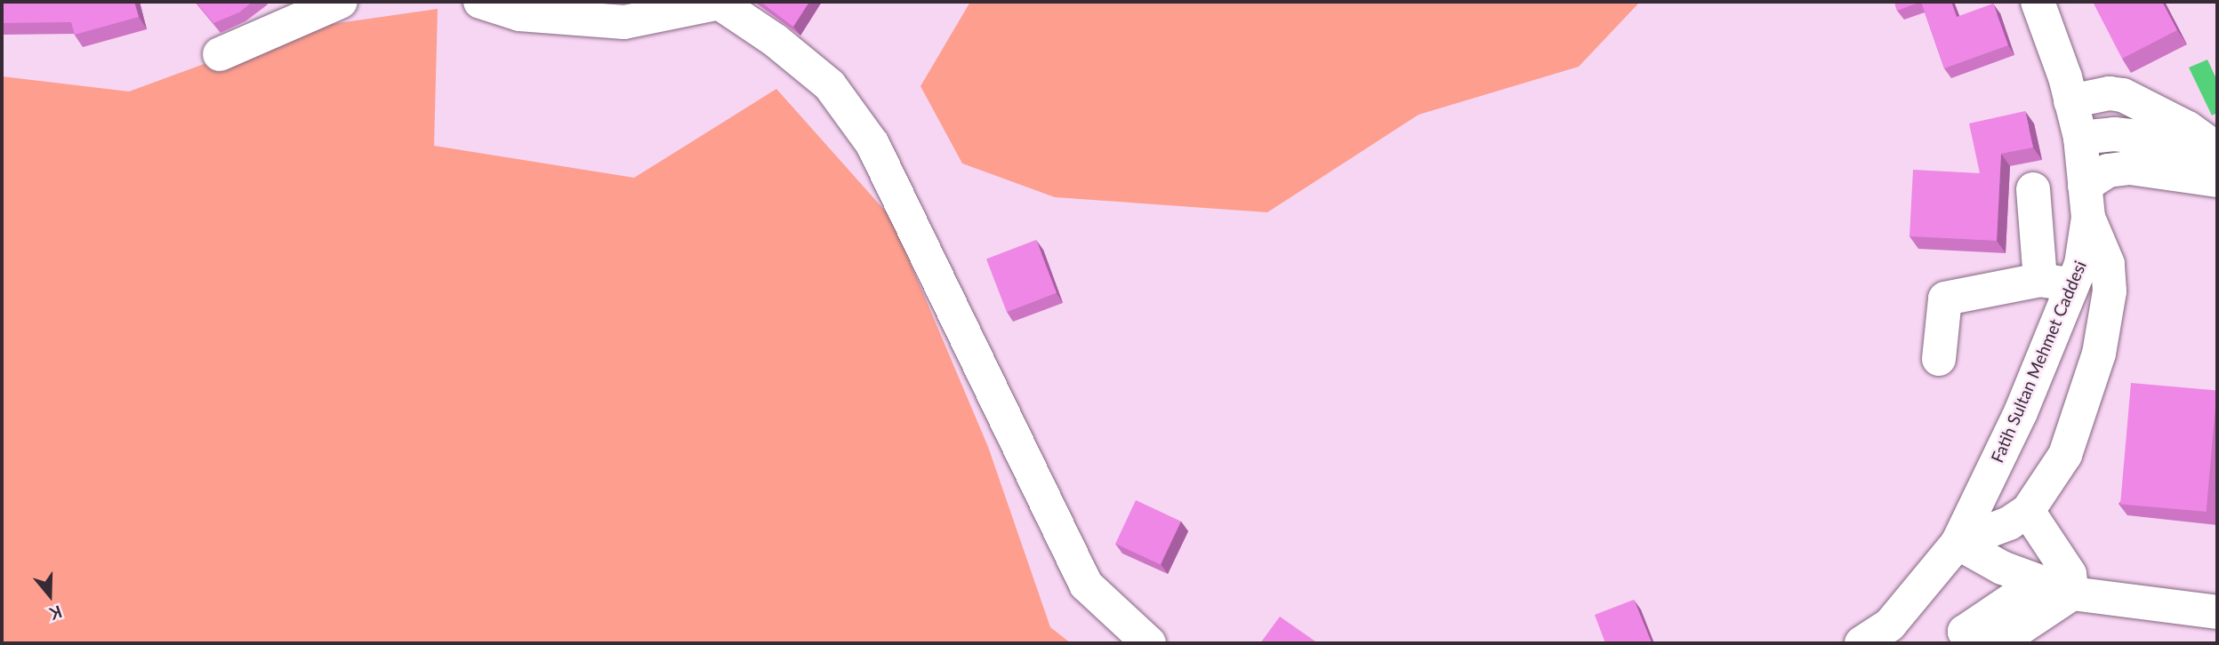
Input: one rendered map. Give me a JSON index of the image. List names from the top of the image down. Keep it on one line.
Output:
{"streets":{"street":["Fatih Sultan Mehmet Caddesi"]},"north":"bottom"}
